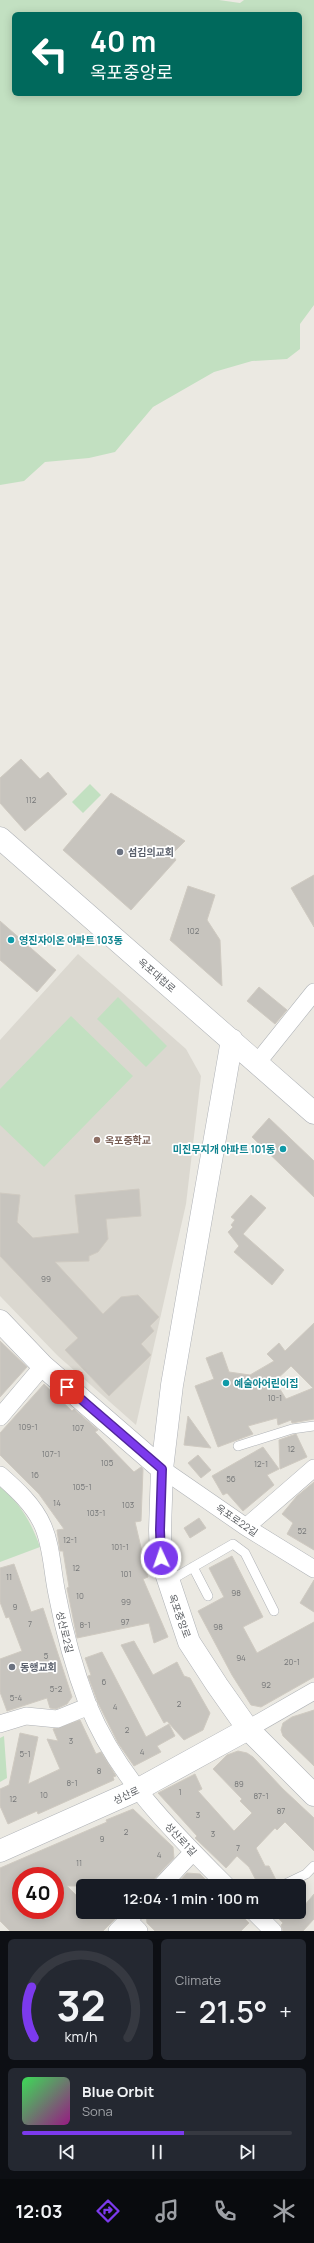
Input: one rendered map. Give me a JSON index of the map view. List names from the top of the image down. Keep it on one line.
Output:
{"streets":{"street":["옥포대첩로","옥포로22길","옥포중앙로","성산로2길","성산로","성산로1길"]},"crossings":[["옥포대첩로","옥포중앙로"],["옥포로22길","옥포중앙로"],["옥포중앙로","성산로"],["성산로2길","성산로"],["성산로2길","성산로1길"],["성산로","성산로1길"]],"places":["섬김의교회","영진자이온 아파트 103동","옥포중학교","미진무지개 아파트 101동","예술아어린이집","동행교회"],"house_numbers":["112","102","99","10-1","109-1","107","12","107-1","105","12-1","16","56","105-1","14","103","103-1","52","12-1","101-1","12","101","11","98","10","99","9","97","7","8-1","98","5","94","20-1","6","92","5-2","5-4","2","4","2","3","4","5-1","8","8-1","89","1","10","87-1","12","87","3","2","3","9","7","4","11"],"page":{"turn":["40 m","옥포중앙로"],"limit":"40","trip":"12:04 · 1 min · 100 m","tile":"Climate","heat":["−","21.5°","+"],"song":["Blue Orbit","Sona"],"tabs":"12:03","gauge":["32","km/h"]}}
